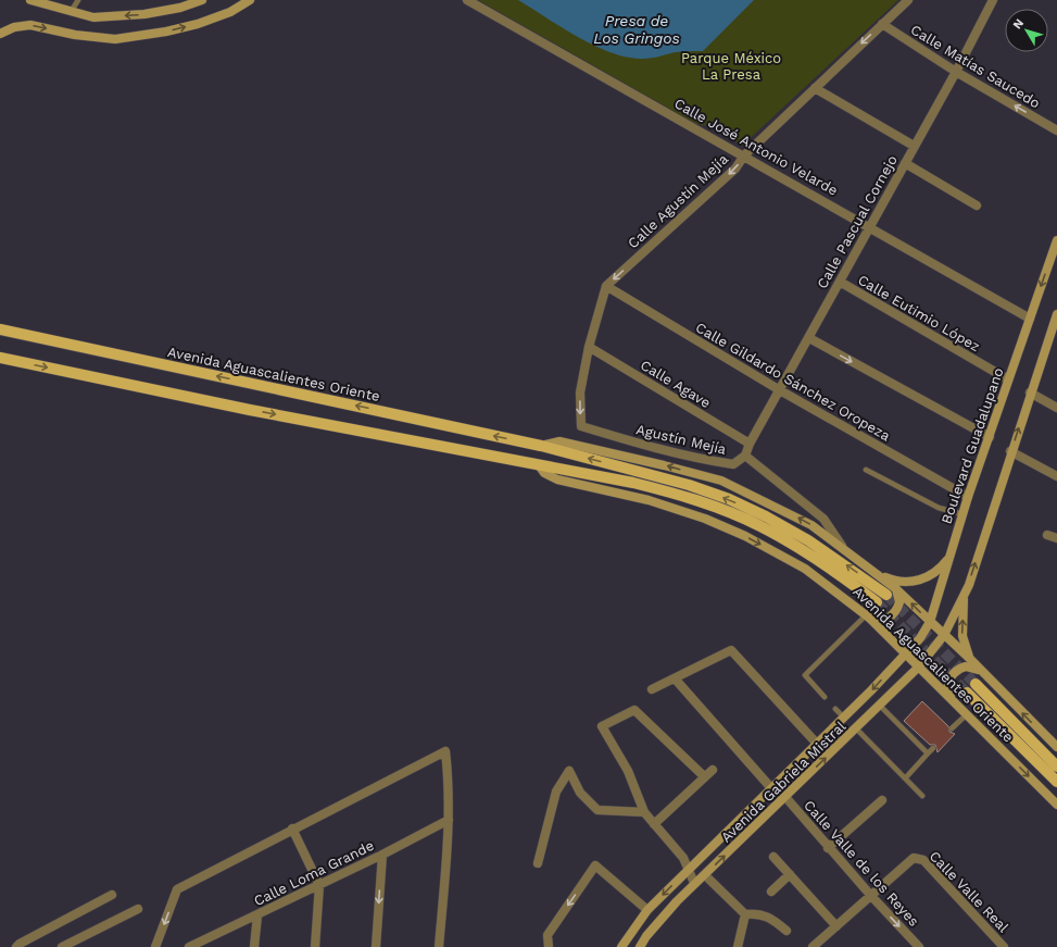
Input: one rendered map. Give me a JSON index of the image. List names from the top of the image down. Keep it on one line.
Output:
{"streets":{"main road":["Avenida Aguascalientes Oriente","Boulevard Guadalupano","Avenida Gabriela Mistral"],"street":["Calle Matías Saucedo","Calle José Antonio Velarde","Calle Agustín Mejía","Calle Pascual Cornejo","Calle Eutimio López","Calle Gildardo Sánchez Oropeza","Calle Agave","Agustín Mejía","Calle Valle de los Reyes","Calle Loma Grande","Calle Valle Real"]},"crossings":[["Calle Matías Saucedo","Calle Agustín Mejía"],["Calle Matías Saucedo","Calle Pascual Cornejo"],["Calle José Antonio Velarde","Calle Agustín Mejía"],["Calle José Antonio Velarde","Calle Pascual Cornejo"],["Calle José Antonio Velarde","Boulevard Guadalupano"],["Calle Agustín Mejía","Calle Gildardo Sánchez Oropeza"],["Calle Pascual Cornejo","Calle Eutimio López"],["Calle Pascual Cornejo","Calle Gildardo Sánchez Oropeza"],["Calle Pascual Cornejo","Calle Agave"],["Calle Pascual Cornejo","Agustín Mejía"],["Calle Eutimio López","Boulevard Guadalupano"],["Avenida Aguascalientes Oriente","Agustín Mejía"],["Avenida Aguascalientes Oriente","Boulevard Guadalupano"],["Avenida Aguascalientes Oriente","Avenida Gabriela Mistral"],["Calle Gildardo Sánchez Oropeza","Boulevard Guadalupano"],["Calle Agave","Agustín Mejía"],["Boulevard Guadalupano","Avenida Gabriela Mistral"],["Avenida Gabriela Mistral","Calle Valle de los Reyes"],["Calle Valle de los Reyes","Calle Valle Real"]],"one_way":["Calle Matías Saucedo","Calle Agustín Mejía"],"water":["Presa de Los Gringos"],"parks":["Parque México La Presa"],"north":"top left"}
